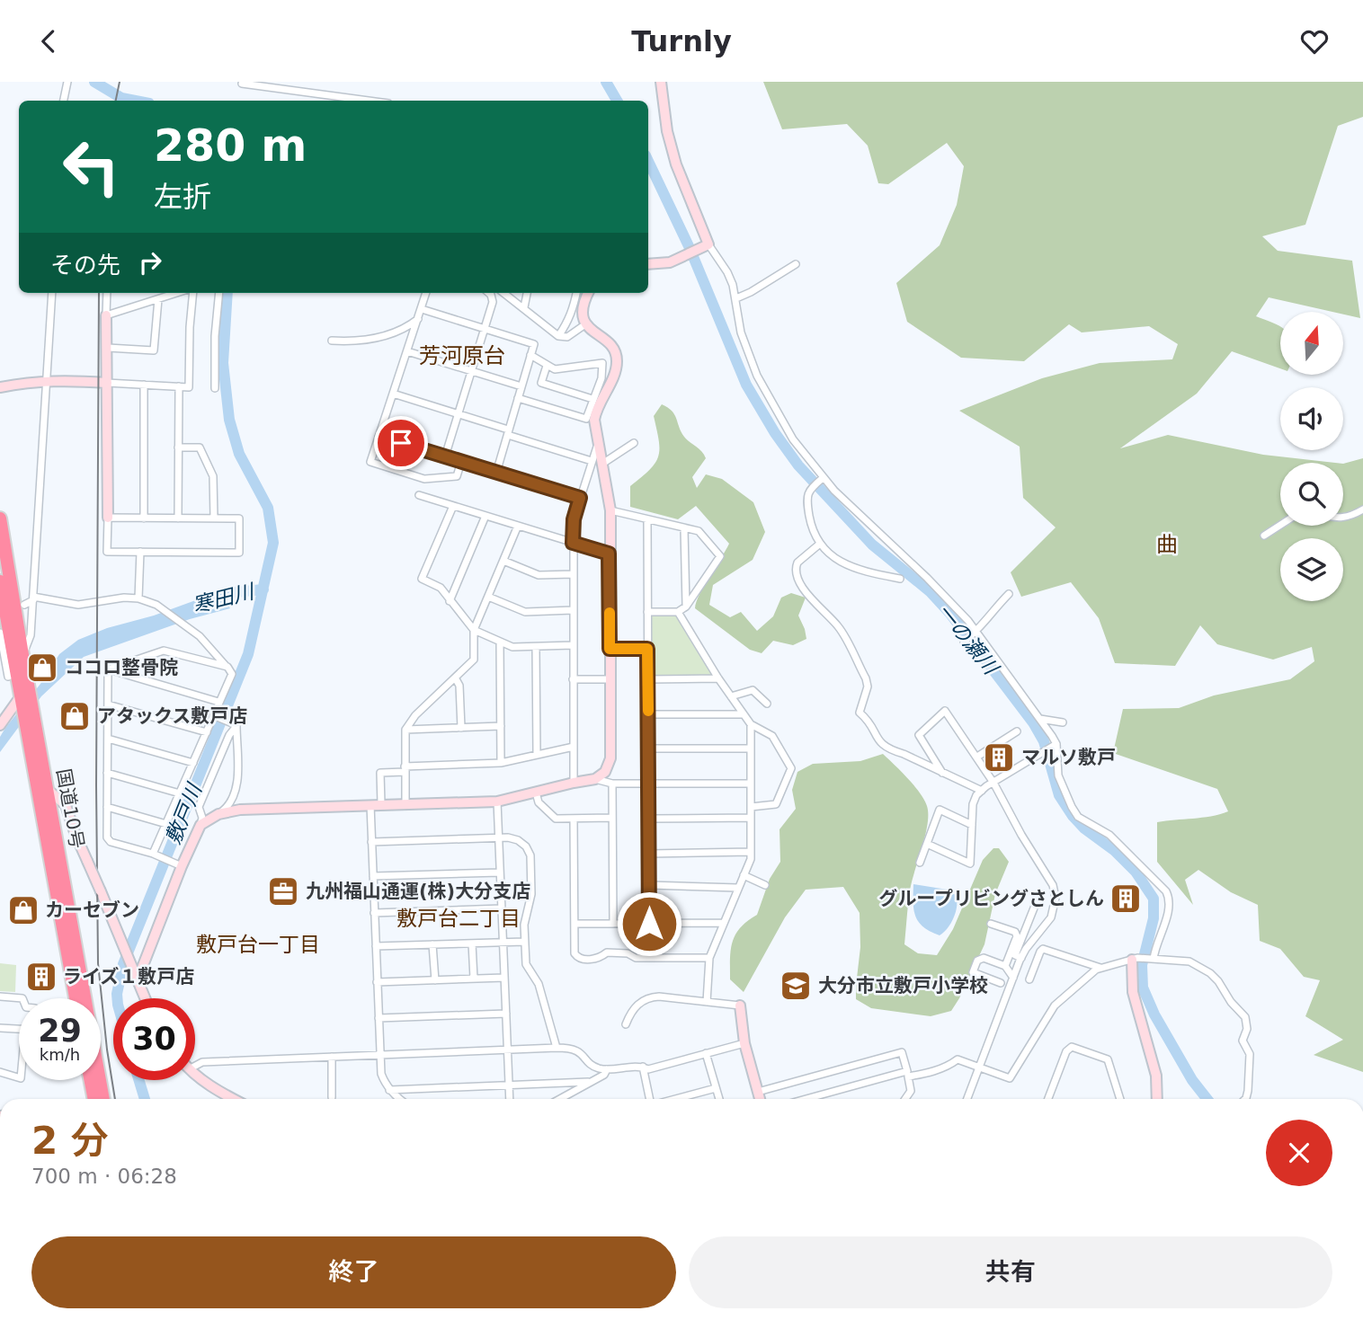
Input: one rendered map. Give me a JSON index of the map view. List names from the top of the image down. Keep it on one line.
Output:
{"streets":{"highway":["国道10号"]},"districts":["芳河原台","曲","敷戸台二丁目","敷戸台一丁目"],"water":["寒田川","一の瀬川","敷戸川"],"places":{"shop":["ココロ整骨院","アタックス敷戸店","カーセブン"],"building":["マルソ敷戸","グループリビングさとしん","ライズ１敷戸店"],"office":["九州福山通運(株)大分支店"],"school or university":["大分市立敷戸小学校"]},"north":"top","page":{"header":"Turnly","turn":["280 m","左折"],"then":"その先","speed":"29 km/h","limit":"30","heading":["2 分","700 m · 06:28"],"buttons":["終了","共有"]}}
